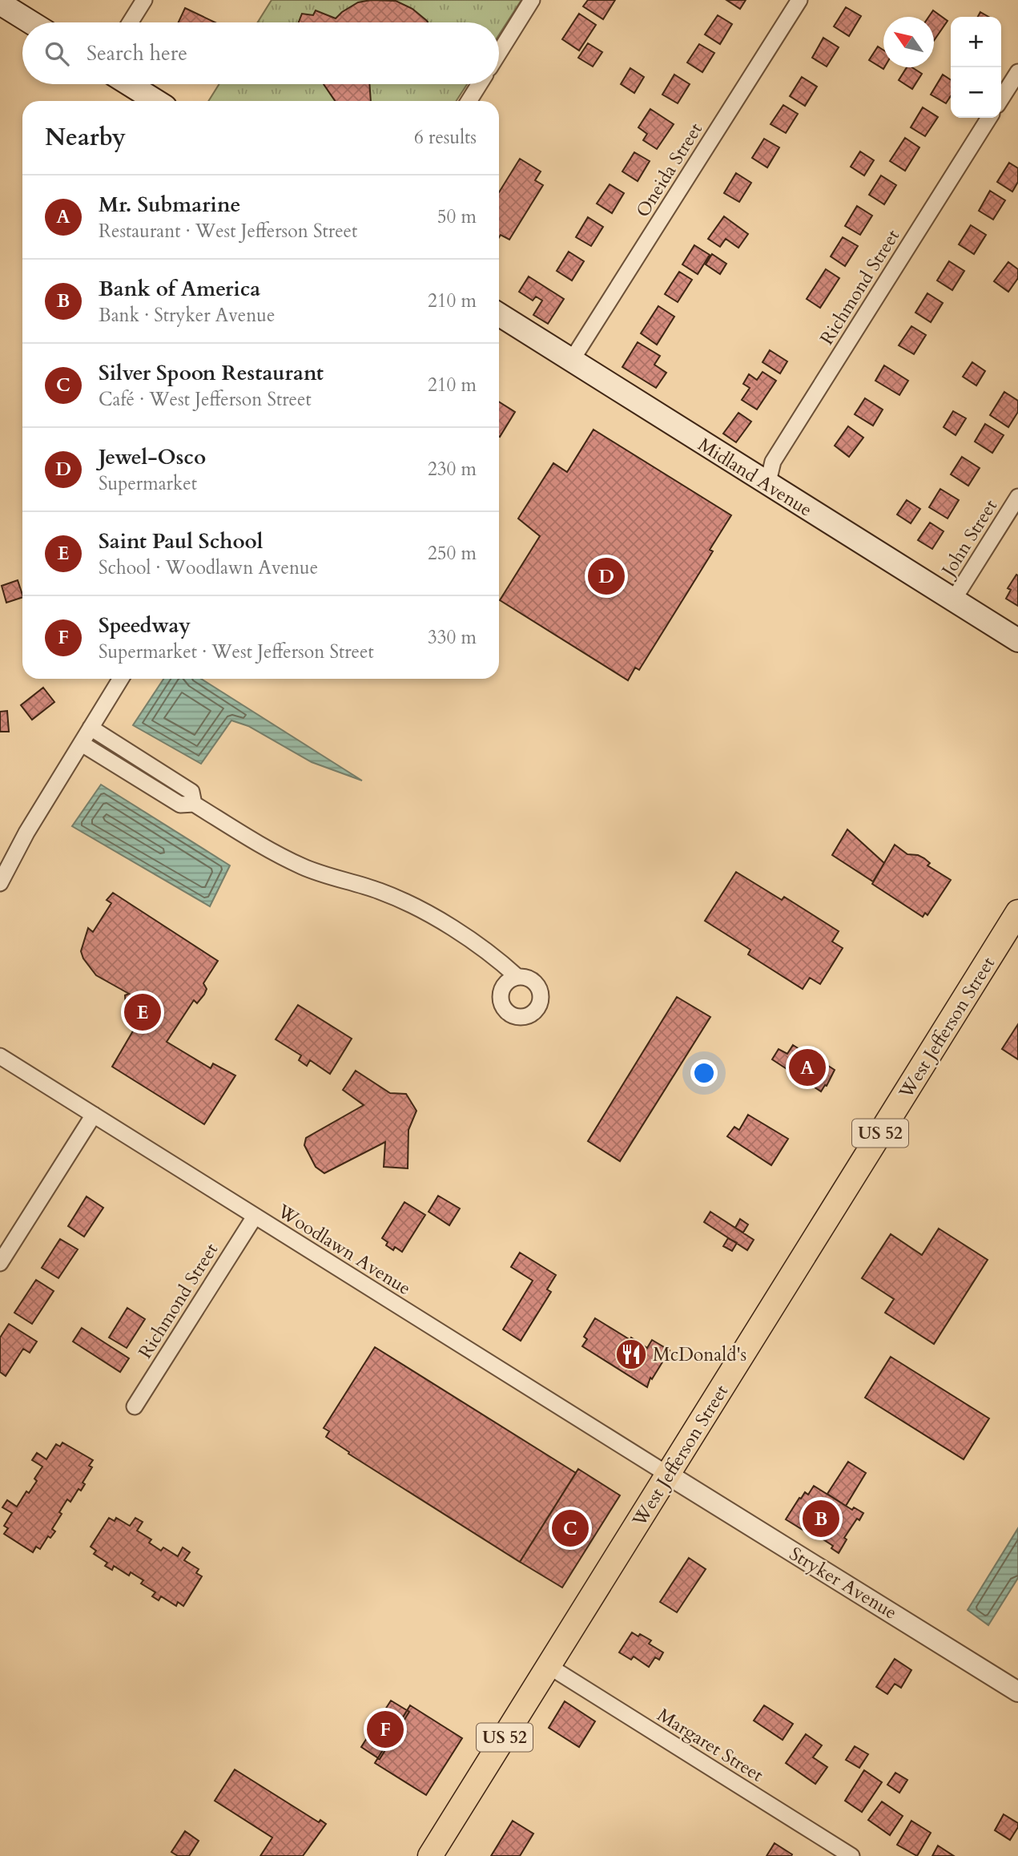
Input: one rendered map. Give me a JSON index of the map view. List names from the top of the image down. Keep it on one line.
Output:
{"streets":{"main road":["Midland Avenue","West Jefferson Street","US 52"],"street":["Oneida Street","Richmond Street","John Street","Woodlawn Avenue","Stryker Avenue","Margaret Street"]},"crossings":[["Oneida Street","Midland Avenue"],["Richmond Street","Midland Avenue"],["Richmond Street","Woodlawn Avenue"],["Midland Avenue","John Street"],["West Jefferson Street","Woodlawn Avenue"],["West Jefferson Street","Stryker Avenue"],["West Jefferson Street","Margaret Street"],["Woodlawn Avenue","Stryker Avenue"]],"places":{"restaurant":["McDonald's"]},"north":"top left","page":{"map_buttons":["+","−"],"search":"Search here","heading":["Nearby","6 results"],"list":[{"mark":"A","name":"Mr. Submarine","note":"Restaurant · West Jefferson Street","value":"50 m"},{"mark":"B","name":"Bank of America","note":"Bank · Stryker Avenue","value":"210 m"},{"mark":"C","name":"Silver Spoon Restaurant","note":"Café · West Jefferson Street","value":"210 m"},{"mark":"D","name":"Jewel-Osco","note":"Supermarket","value":"230 m"},{"mark":"E","name":"Saint Paul School","note":"School · Woodlawn Avenue","value":"250 m"},{"mark":"F","name":"Speedway","note":"Supermarket · West Jefferson Street","value":"330 m"}],"pins":["D","E","A","B","C","F"]}}
